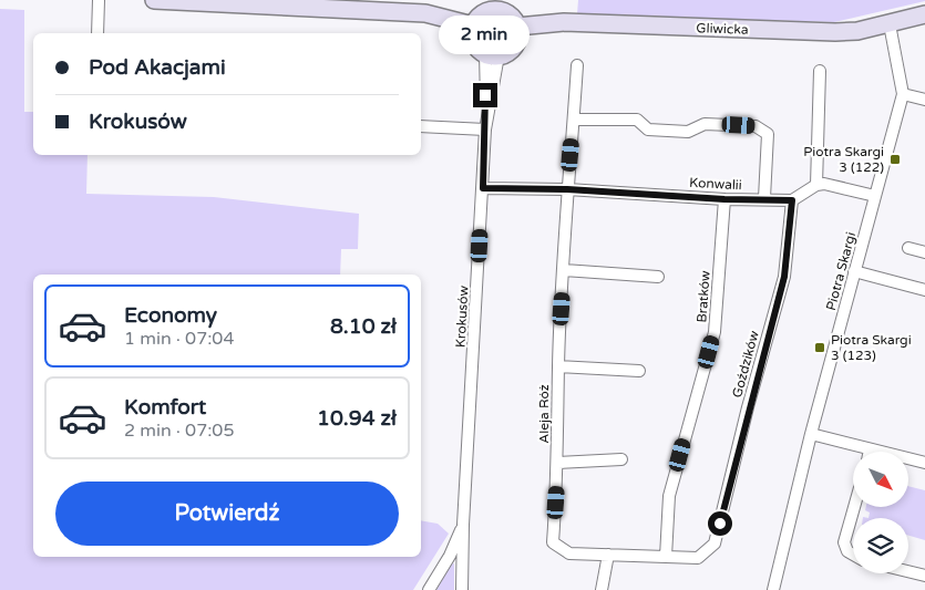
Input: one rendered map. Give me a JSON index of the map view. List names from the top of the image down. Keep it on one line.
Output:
{"streets":{"main road":["Gliwicka"],"street":["Konwalii","Piotra Skargi","Bratków","Krokusów","Goździków","Aleja Róż"]},"crossings":[["Gliwicka","Piotra Skargi"],["Gliwicka","Krokusów"],["Konwalii","Bratków"],["Konwalii","Krokusów"],["Konwalii","Goździków"],["Konwalii","Aleja Róż"],["Bratków","Aleja Róż"],["Goździków","Aleja Róż"]],"places":{"transit":["Piotra Skargi 3 (122)","Piotra Skargi 3 (123)"]},"north":"bottom right","page":{"bubble":"2 min","banner":["Pod Akacjami","Krokusów"],"list":[{"name":"Economy","note":"1 min · 07:04","value":"8.10 zł"},{"name":"Komfort","note":"2 min · 07:05","value":"10.94 zł"}],"buttons":"Potwierdź"}}
